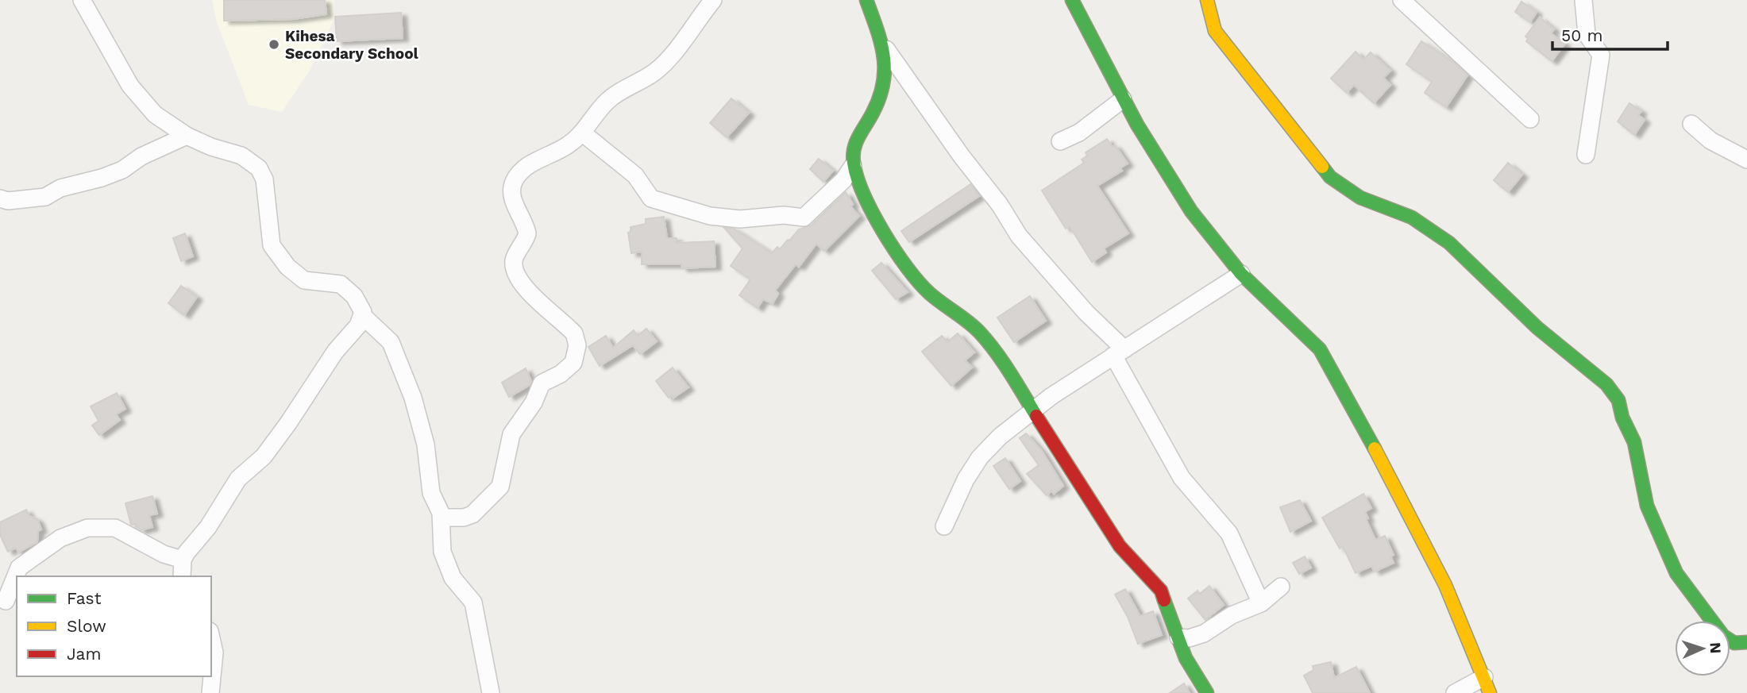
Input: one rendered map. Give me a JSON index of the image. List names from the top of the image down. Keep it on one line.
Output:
{"places":["Kihesa Secondary School"],"legend":["Fast","Slow","Jam"],"scale_bar":"50 m","north":"right"}
